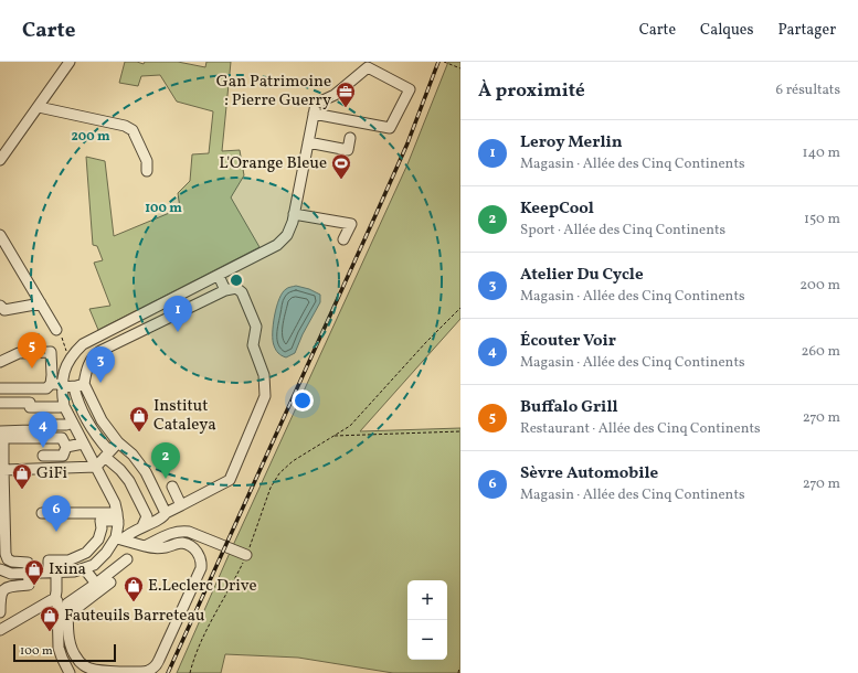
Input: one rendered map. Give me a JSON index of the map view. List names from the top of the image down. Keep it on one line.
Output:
{"places":{"office":["Gan Patrimoine : Pierre Guerry"],"sports":["L'Orange Bleue"],"shop":["Institut Cataleya","GiFi","Ixina","E.Leclerc Drive","Fauteuils Barreteau"]},"scale_bar":"100 m","page":{"header":"Carte","nav":["Carte","Calques","Partager"],"heading":["À proximité","6 résultats"],"list":[{"mark":"1","name":"Leroy Merlin","note":"Magasin · Allée des Cinq Continents","value":"140 m"},{"mark":"2","name":"KeepCool","note":"Sport · Allée des Cinq Continents","value":"150 m"},{"mark":"3","name":"Atelier Du Cycle","note":"Magasin · Allée des Cinq Continents","value":"200 m"},{"mark":"4","name":"Écouter Voir","note":"Magasin · Allée des Cinq Continents","value":"260 m"},{"mark":"5","name":"Buffalo Grill","note":"Restaurant · Allée des Cinq Continents","value":"270 m"},{"mark":"6","name":"Sèvre Automobile","note":"Magasin · Allée des Cinq Continents","value":"270 m"}],"pins":["1","5","3","4","2","6"],"map_buttons":["+","−"],"scale":"100 m"},"rings":["200 m","100 m"]}
